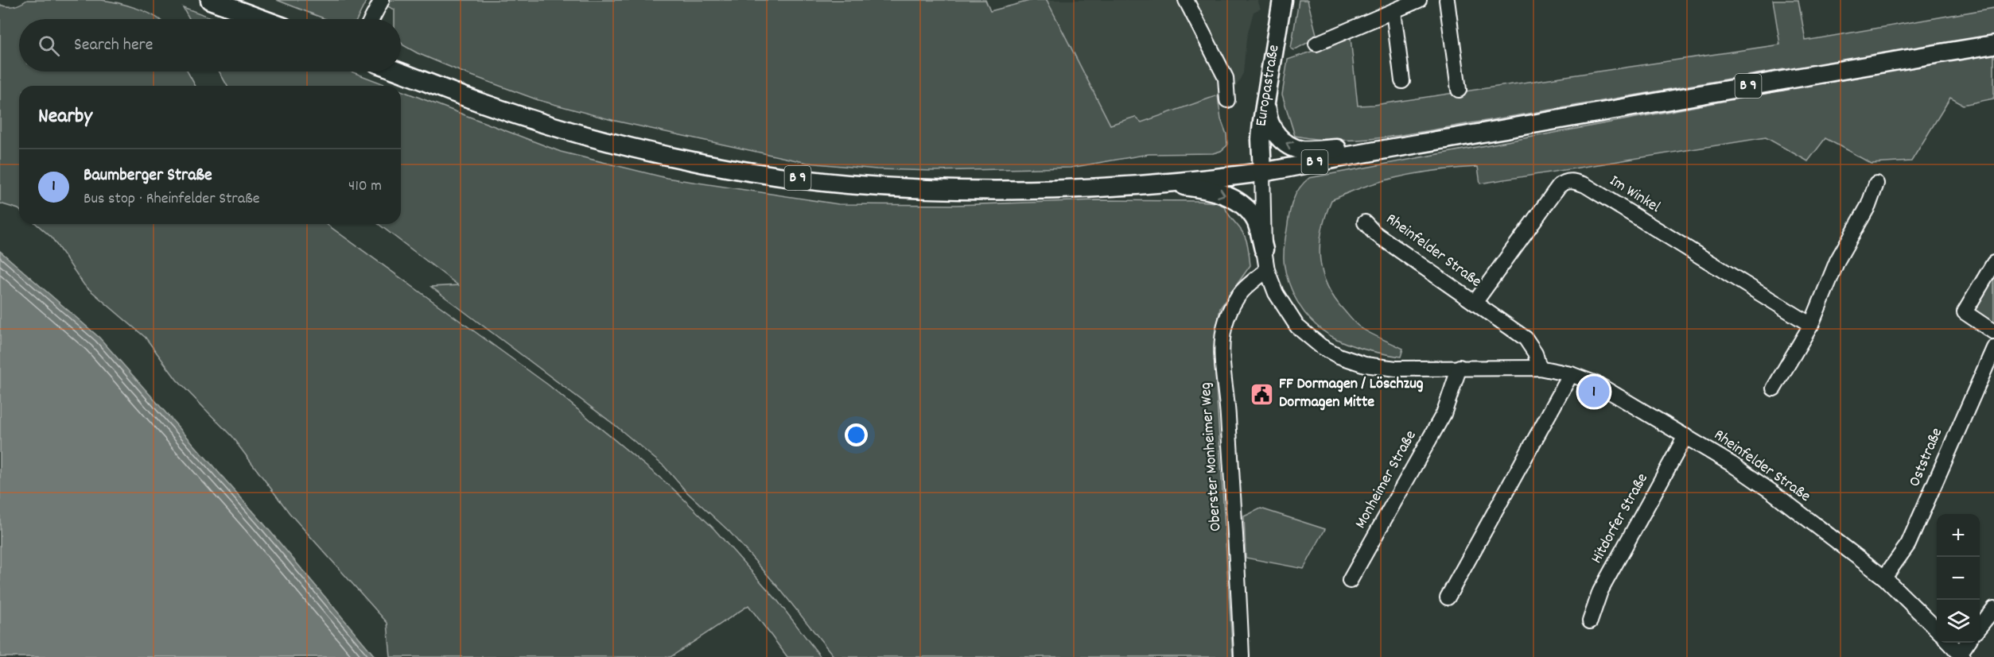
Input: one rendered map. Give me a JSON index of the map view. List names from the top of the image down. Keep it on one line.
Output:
{"streets":{"main road":["Europastraße","B 9"],"street":["Im Winkel","Rheinfelder Straße","Oberster Monheimer Weg","Oststraße","Monheimer Straße","Hitdorfer Straße"]},"crossings":[["Europastraße","B 9"],["Europastraße","Rheinfelder Straße"],["B 9","Rheinfelder Straße"],["Im Winkel","Rheinfelder Straße"],["Rheinfelder Straße","Oberster Monheimer Weg"],["Rheinfelder Straße","Oststraße"],["Rheinfelder Straße","Monheimer Straße"],["Rheinfelder Straße","Hitdorfer Straße"]],"places":{"public building":["FF Dormagen / Löschzug Dormagen Mitte"]},"page":{"search":"Search here","heading":"Nearby","list":[{"mark":"1","name":"Baumberger Straße","note":"Bus stop · Rheinfelder Straße","value":"410 m"}],"pins":"1","map_buttons":["+","−"]}}
